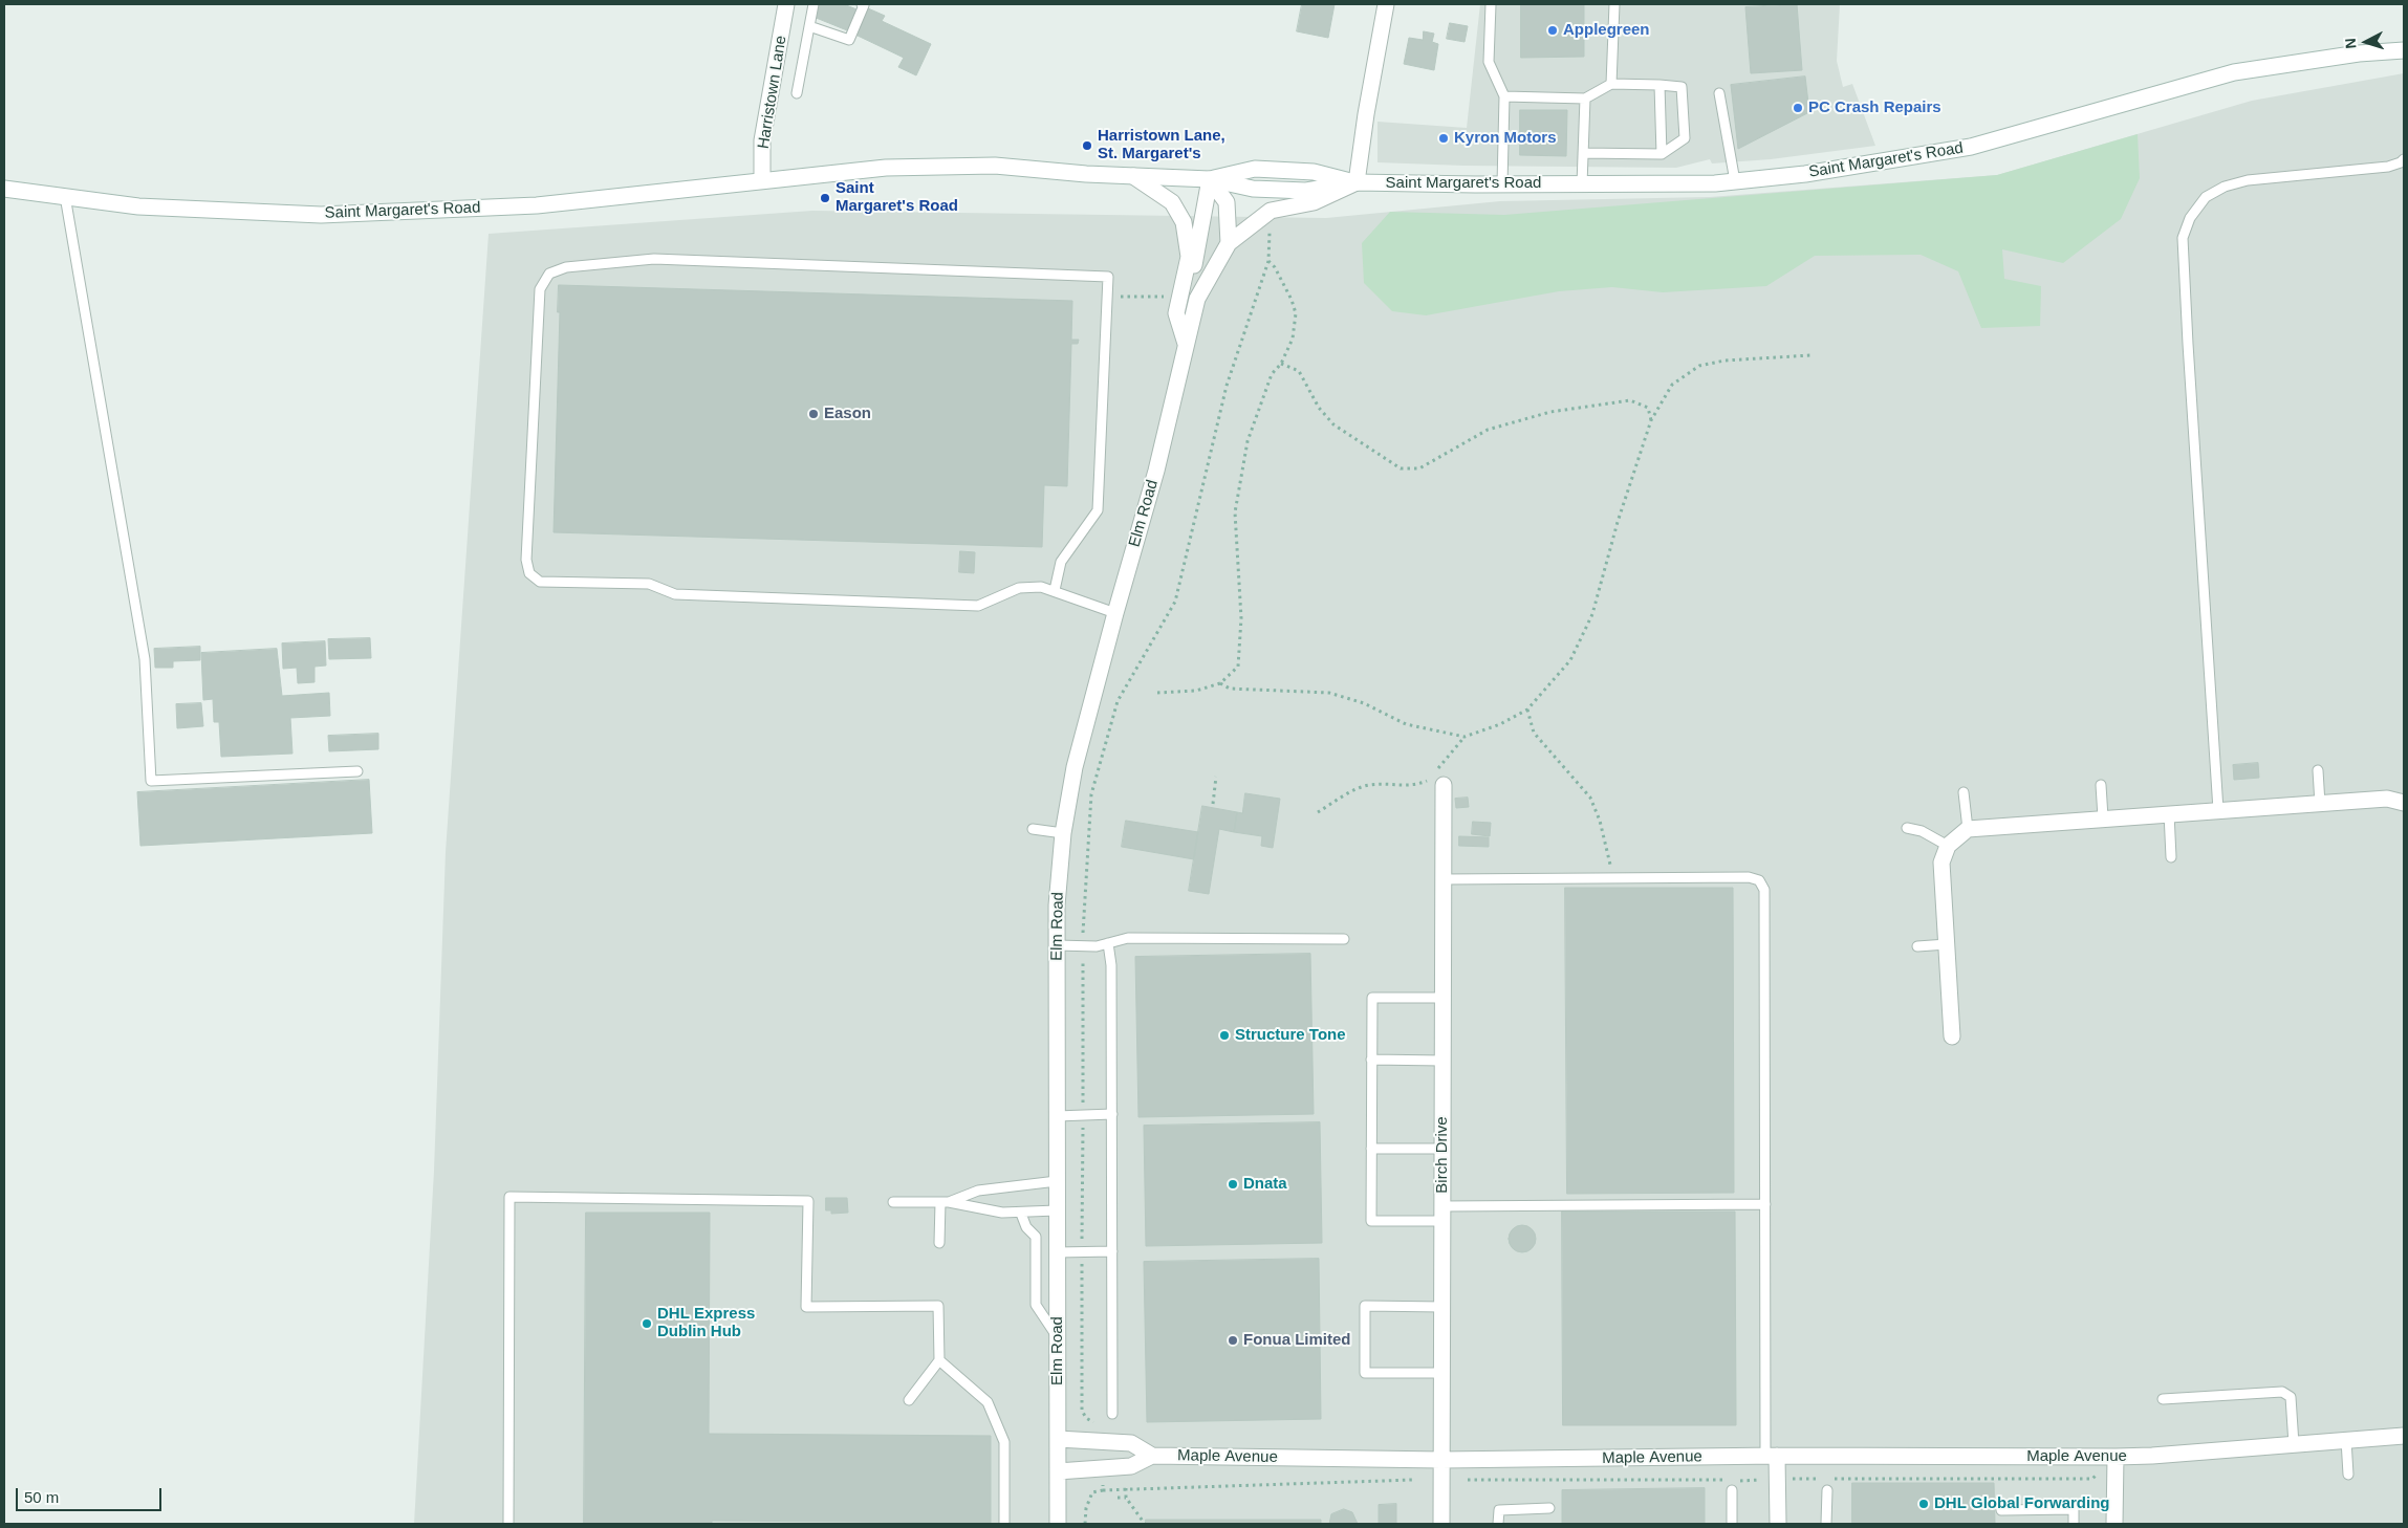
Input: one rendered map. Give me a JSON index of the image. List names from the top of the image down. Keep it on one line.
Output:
{"streets":{"street":["Harristown Lane","Saint Margaret's Road","Elm Road","Birch Drive","Maple Avenue"]},"crossings":[["Harristown Lane","Saint Margaret's Road"],["Saint Margaret's Road","Elm Road"],["Elm Road","Maple Avenue"],["Birch Drive","Maple Avenue"]],"places":["Applegreen","PC Crash Repairs","Kyron Motors","Harristown Lane, St. Margaret's","Saint Margaret's Road","Eason","Structure Tone","Dnata","DHL Express Dublin Hub","Fonua Limited","DHL Global Forwarding"],"scale_bar":"50 m","north":"left"}
